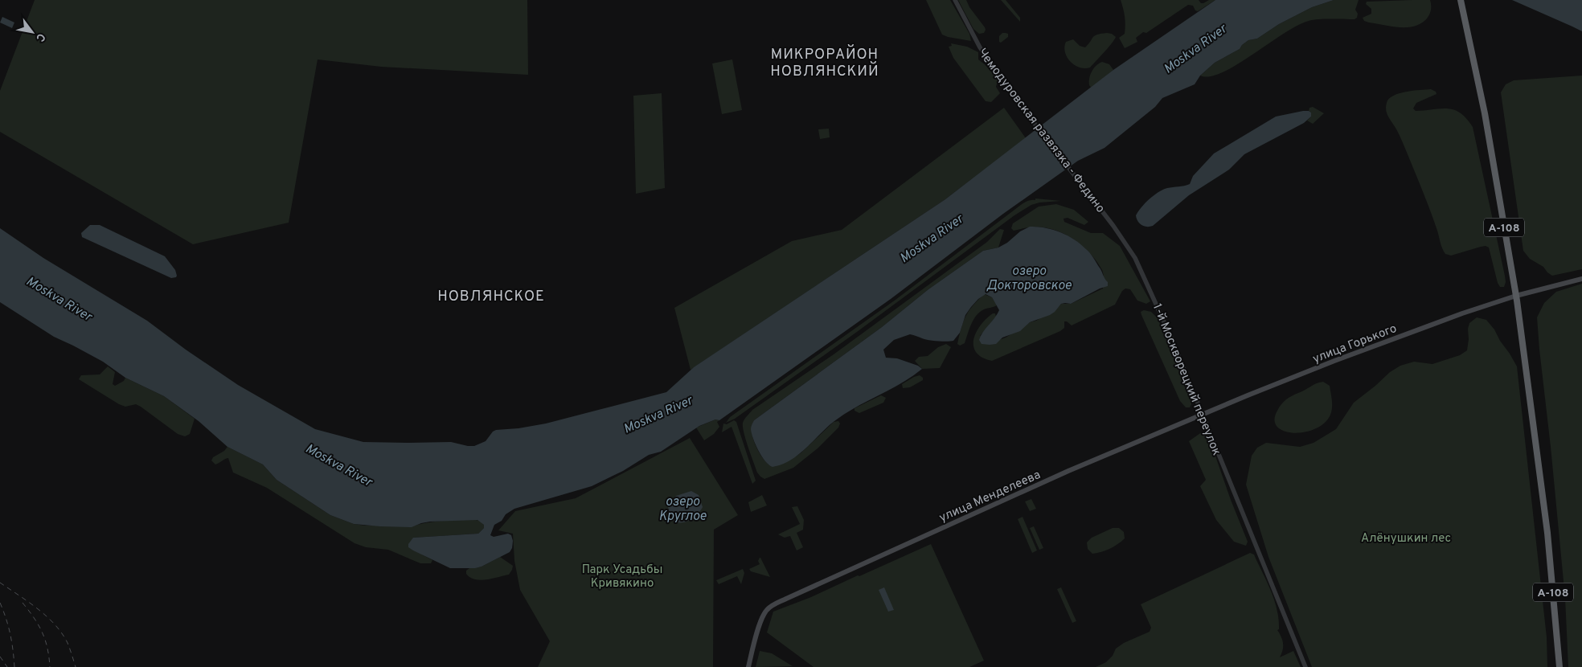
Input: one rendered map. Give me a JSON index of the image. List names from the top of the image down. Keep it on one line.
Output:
{"streets":{"highway":["А-108"],"main road":["улица Горького","улица Менделеева"],"street":["Чемодуровская развязка - Федино","1-й Москворецкий переулок"]},"crossings":[["Чемодуровская развязка - Федино","1-й Москворецкий переулок"],["А-108","улица Горького"],["улица Горького","1-й Москворецкий переулок"],["улица Горького","улица Менделеева"],["1-й Москворецкий переулок","улица Менделеева"]],"districts":["МИКРОРАЙОН НОВЛЯНСКИЙ","НОВЛЯНСКОЕ"],"water":["Moskva River","озеро Докторовское","озеро Круглое"],"parks":["Алёнушкин лес","Парк Усадьбы Кривякино"],"north":"bottom right"}
